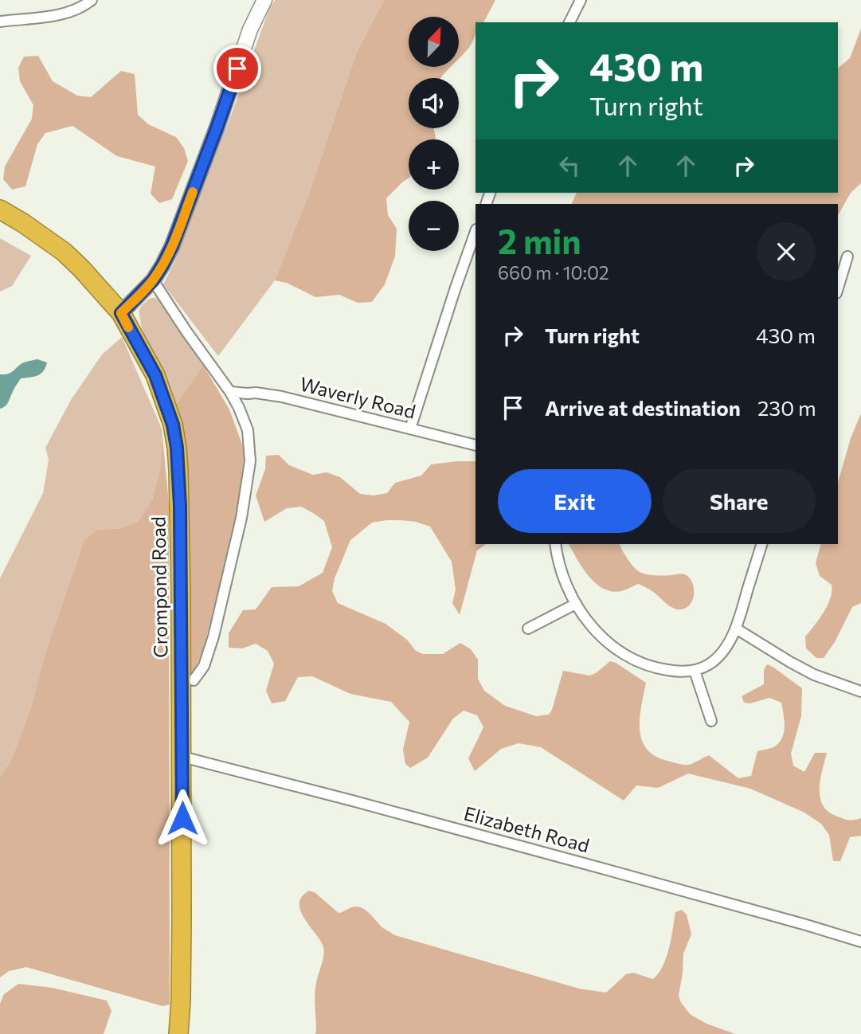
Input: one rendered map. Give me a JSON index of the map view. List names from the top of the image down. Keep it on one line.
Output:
{"streets":{"highway":["Crompond Road"],"street":["Waverly Road","Elizabeth Road"]},"crossings":[["Crompond Road","Elizabeth Road"]],"north":"top right","page":{"map_buttons":["+","−"],"turn":["430 m","Turn right"],"heading":["2 min","660 m · 10:02"],"list":[{"name":"Turn right","value":"430 m"},{"name":"Arrive at destination","value":"230 m"}],"buttons":["Exit","Share"]}}
